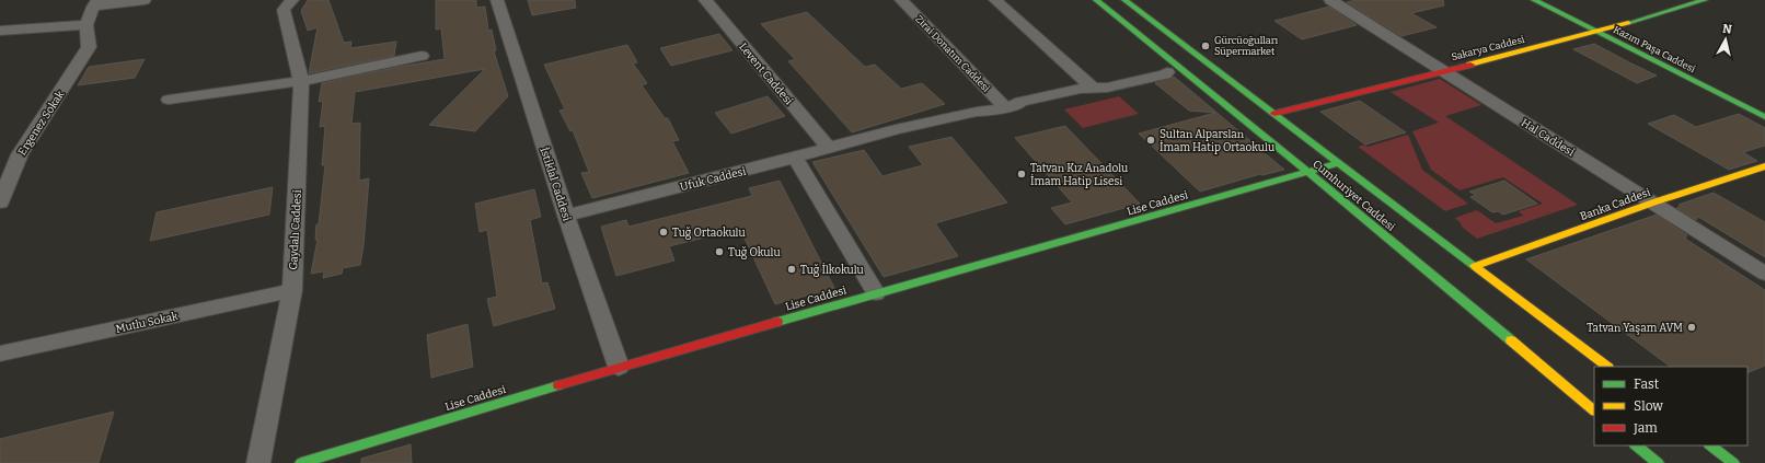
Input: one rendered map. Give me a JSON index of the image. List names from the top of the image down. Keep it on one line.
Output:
{"streets":{"main road":["Sakarya Caddesi","Kazım Paşa Caddesi","Cumhuriyet Caddesi","Lise Caddesi","Banka Caddesi"],"street":["Zirai Donatım Caddesi","Levent Caddesi","Ergenez Sokak","Hal Caddesi","Ufuk Caddesi","İstiklal Caddesi","Gaydalı Caddesi","Mutlu Sokak"]},"crossings":[["Sakarya Caddesi","Kazım Paşa Caddesi"],["Sakarya Caddesi","Hal Caddesi"],["Sakarya Caddesi","Cumhuriyet Caddesi"],["Zirai Donatım Caddesi","Ufuk Caddesi"],["Levent Caddesi","Ufuk Caddesi"],["Hal Caddesi","Banka Caddesi"],["Ufuk Caddesi","İstiklal Caddesi"],["Ufuk Caddesi","Cumhuriyet Caddesi"],["İstiklal Caddesi","Lise Caddesi"],["Cumhuriyet Caddesi","Lise Caddesi"],["Cumhuriyet Caddesi","Banka Caddesi"],["Gaydalı Caddesi","Mutlu Sokak"]],"places":["Gürcüoğulları Süpermarket","Sultan Alparslan İmam Hatip Ortaokulu","Tatvan Kız Anadolu İmam Hatip Lisesi","Tuğ Ortaokulu","Tuğ Okulu","Tuğ İlkokulu","Tatvan Yaşam AVM"],"legend":["Fast","Slow","Jam"],"north":"top"}
